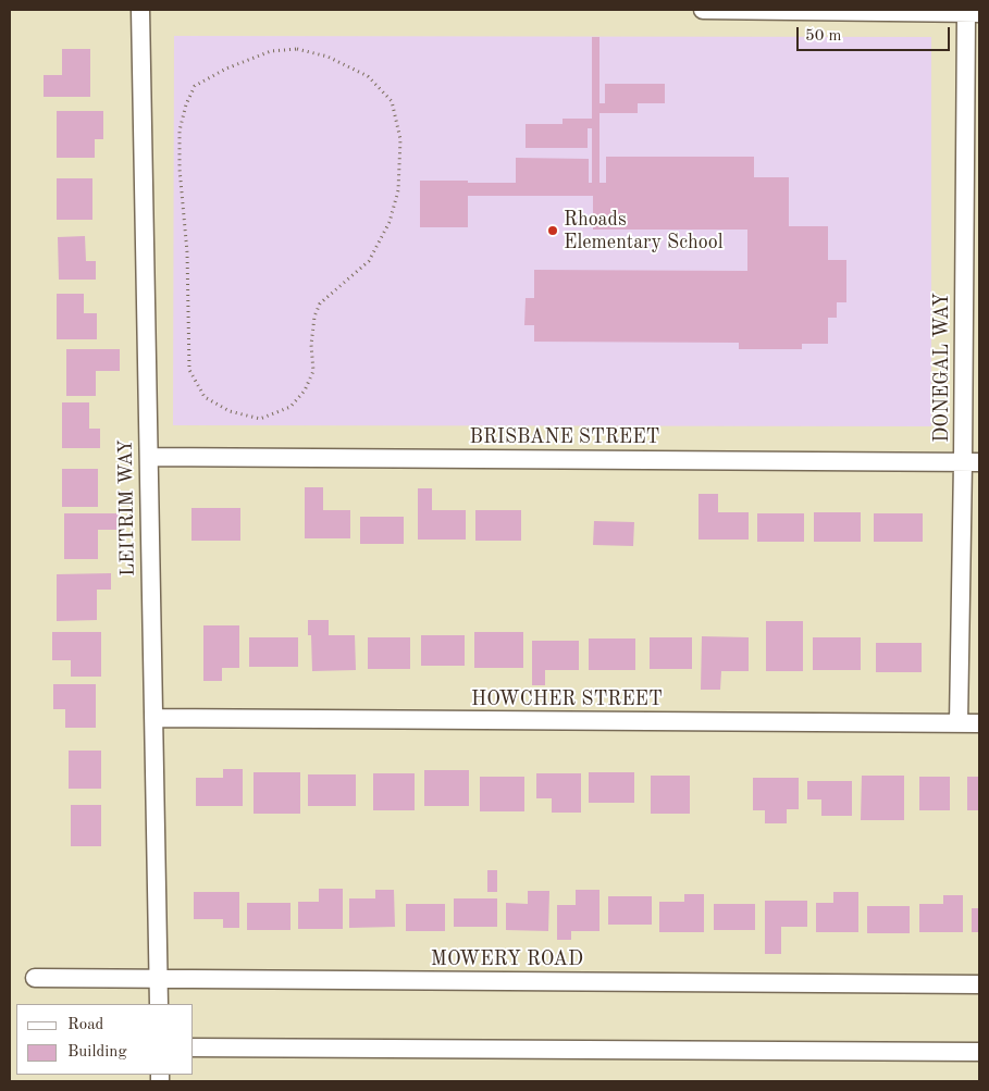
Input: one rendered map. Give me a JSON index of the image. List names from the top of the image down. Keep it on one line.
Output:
{"streets":{"street":["DONEGAL WAY","BRISBANE STREET","LEITRIM WAY","HOWCHER STREET","MOWERY ROAD"]},"crossings":[["DONEGAL WAY","BRISBANE STREET"],["DONEGAL WAY","HOWCHER STREET"],["BRISBANE STREET","LEITRIM WAY"],["LEITRIM WAY","HOWCHER STREET"],["LEITRIM WAY","MOWERY ROAD"]],"places":["Rhoads Elementary School"],"legend":["Road","Building"],"scale_bar":"50 m"}
